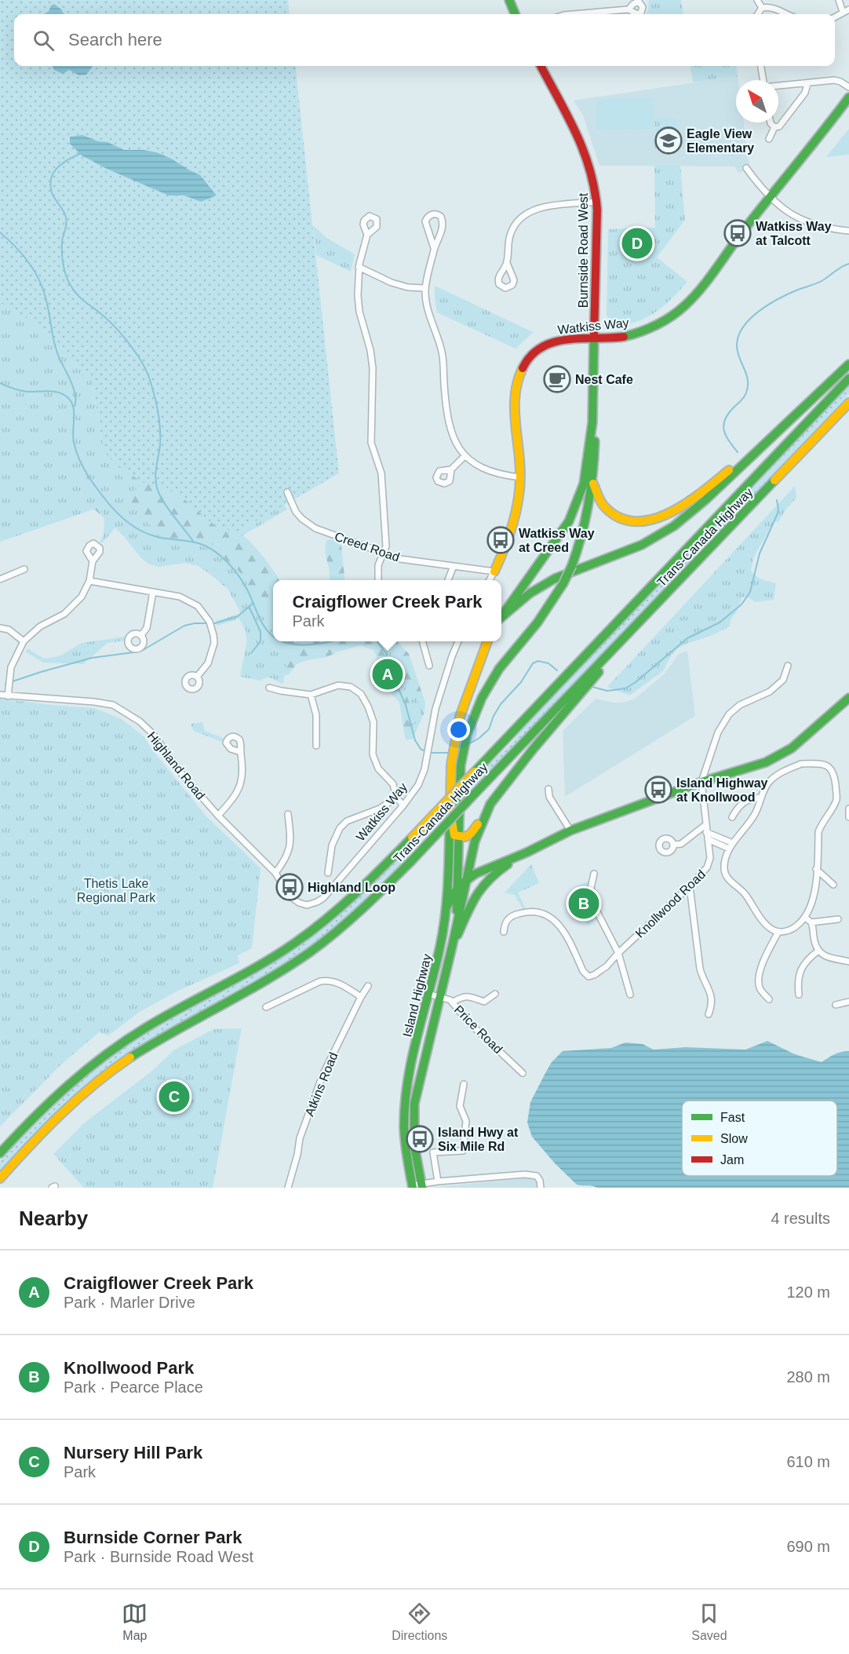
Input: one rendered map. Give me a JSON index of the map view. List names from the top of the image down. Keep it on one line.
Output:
{"streets":{"main road":["Burnside Road West","Watkiss Way","Trans-Canada Highway","Island Highway"],"street":["Creed Road","Highland Road","Knollwood Road","Price Road","Atkins Road"]},"crossings":[["Burnside Road West","Watkiss Way"],["Burnside Road West","Island Highway"],["Watkiss Way","Creed Road"],["Watkiss Way","Highland Road"],["Knollwood Road","Island Highway"],["Island Highway","Price Road"]],"parks":["Thetis Lake Regional Park"],"places":{"school or university":["Eagle View Elementary"],"bus stop":["Watkiss Way at Talcott","Watkiss Way at Creed","Island Highway at Knollwood","Highland Loop","Island Hwy at Six Mile Rd"],"cafe":["Nest Cafe"]},"legend":["Fast","Slow","Jam"],"north":"top left","page":{"search":"Search here","pins":["D","A","B","C"],"popup":["Craigflower Creek Park","Park"],"heading":["Nearby","4 results"],"list":[{"mark":"A","name":"Craigflower Creek Park","note":"Park · Marler Drive","value":"120 m"},{"mark":"B","name":"Knollwood Park","note":"Park · Pearce Place","value":"280 m"},{"mark":"C","name":"Nursery Hill Park","note":"Park","value":"610 m"},{"mark":"D","name":"Burnside Corner Park","note":"Park · Burnside Road West","value":"690 m"}],"nav":["Map","Directions","Saved"]}}
